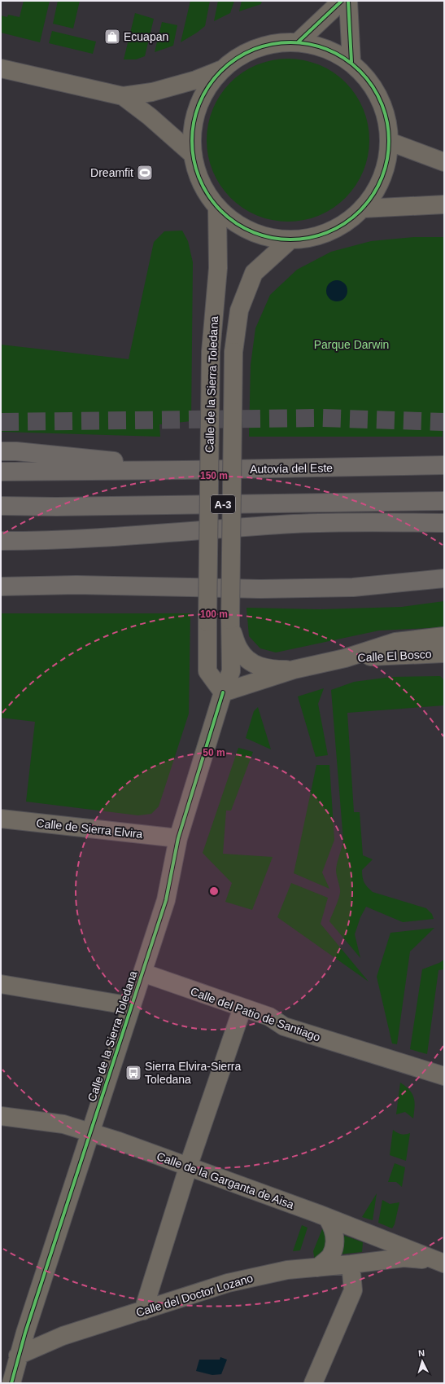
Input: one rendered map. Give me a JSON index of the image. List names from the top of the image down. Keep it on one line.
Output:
{"streets":{"highway":["Autovía del Este","A-3"],"street":["Calle de la Sierra Toledana","Calle El Bosco","Calle de Sierra Elvira","Calle del Patio de Santiago","Calle de la Garganta de Aisa","Calle del Doctor Lozano"]},"crossings":[["Calle de la Sierra Toledana","Calle El Bosco"],["Calle de la Sierra Toledana","Calle de Sierra Elvira"],["Calle de la Sierra Toledana","Calle del Patio de Santiago"],["Calle de la Sierra Toledana","Calle de la Garganta de Aisa"],["Calle de la Sierra Toledana","Calle del Doctor Lozano"],["Calle de la Garganta de Aisa","Calle del Doctor Lozano"]],"parks":["Parque Darwin"],"places":{"shop":["Ecuapan"],"sports":["Dreamfit"],"bus stop":["Sierra Elvira-Sierra Toledana"]},"north":"top","rings":["150 m","100 m","50 m"]}
